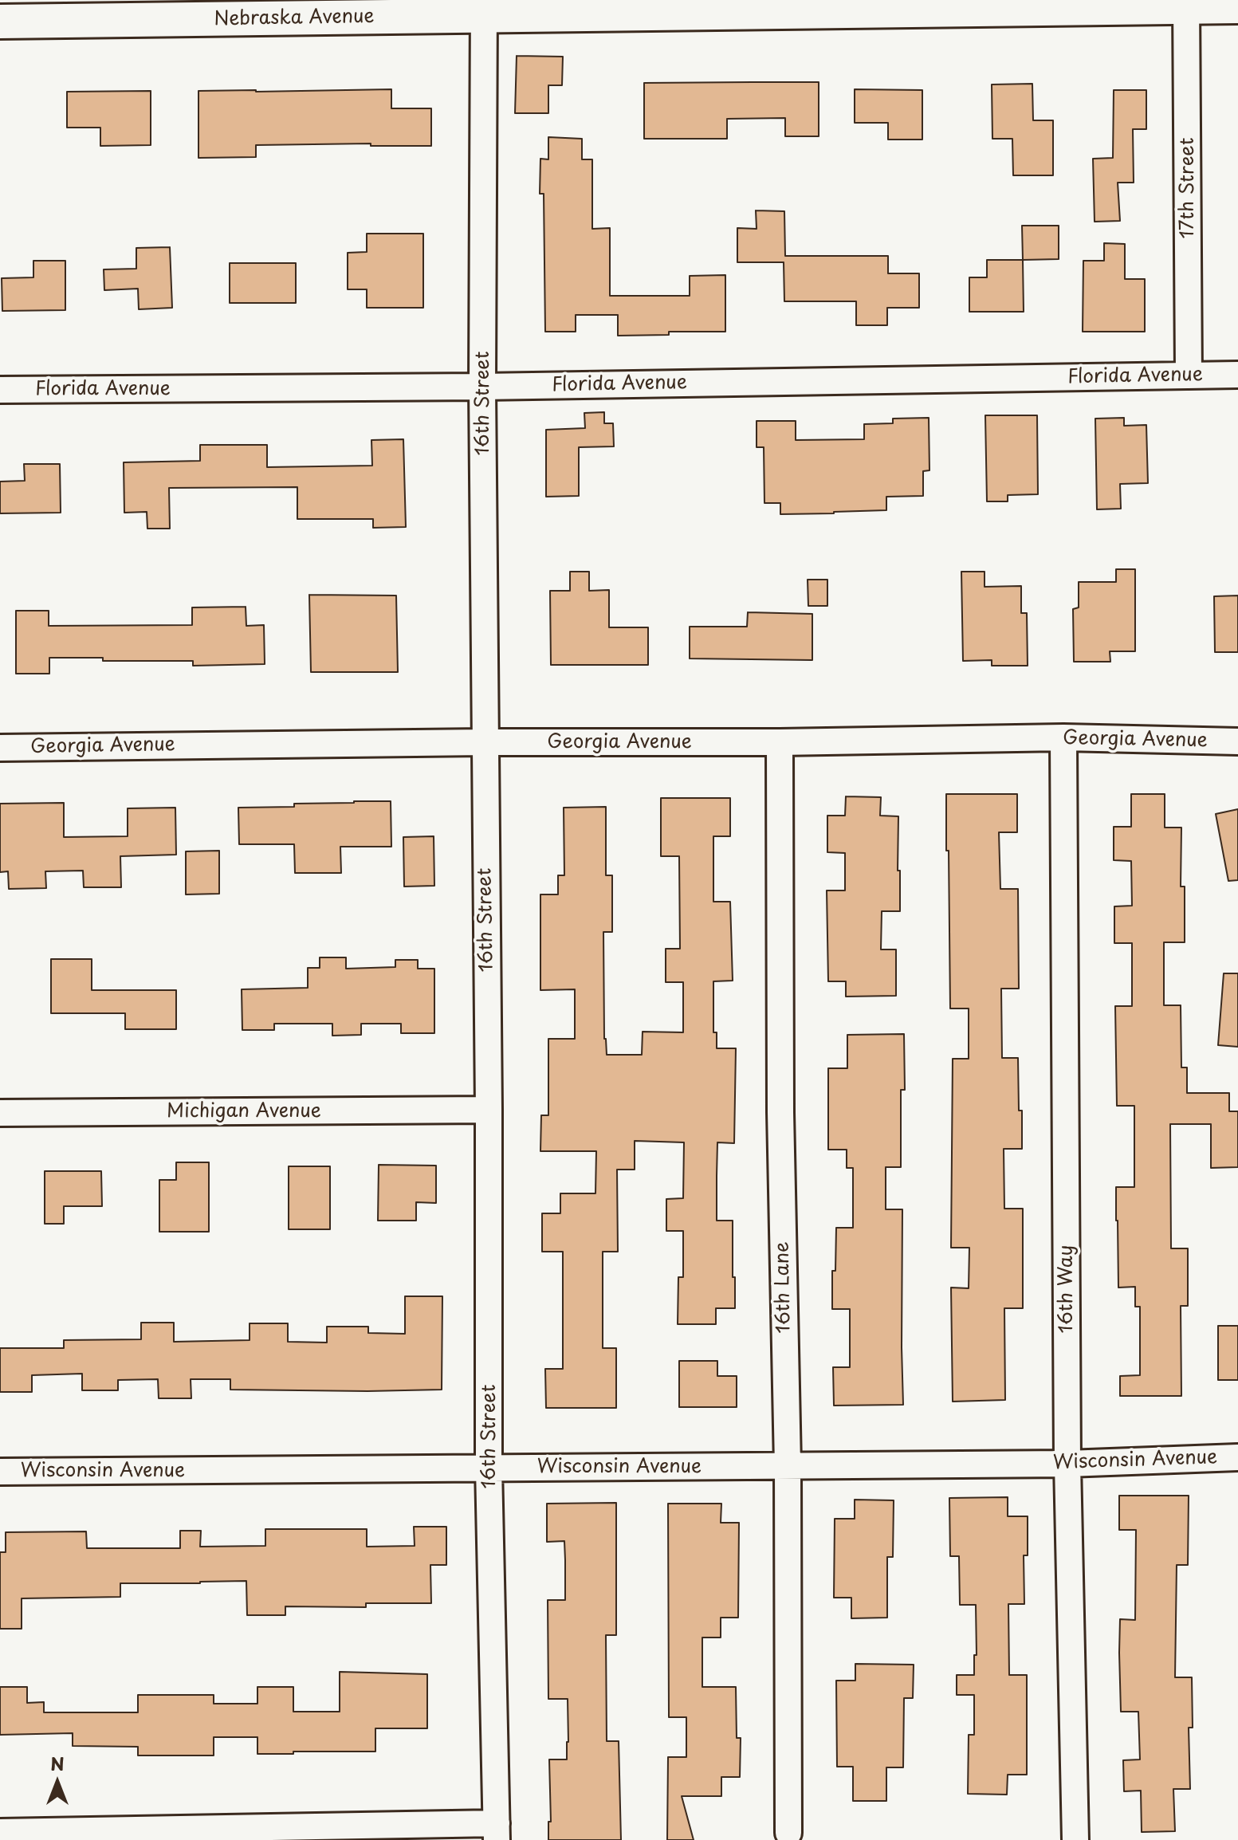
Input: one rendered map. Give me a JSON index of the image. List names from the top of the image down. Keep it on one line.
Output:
{"streets":{"main road":["Nebraska Avenue"],"street":["17th Street","Florida Avenue","16th Street","Georgia Avenue","Michigan Avenue","16th Lane","16th Way","Wisconsin Avenue"]},"crossings":[["Nebraska Avenue","17th Street"],["Nebraska Avenue","16th Street"],["17th Street","Florida Avenue"],["Florida Avenue","16th Street"],["16th Street","Georgia Avenue"],["16th Street","Michigan Avenue"],["16th Street","Wisconsin Avenue"],["Georgia Avenue","16th Lane"],["Georgia Avenue","16th Way"],["16th Lane","Wisconsin Avenue"],["16th Way","Wisconsin Avenue"]],"north":"top"}
